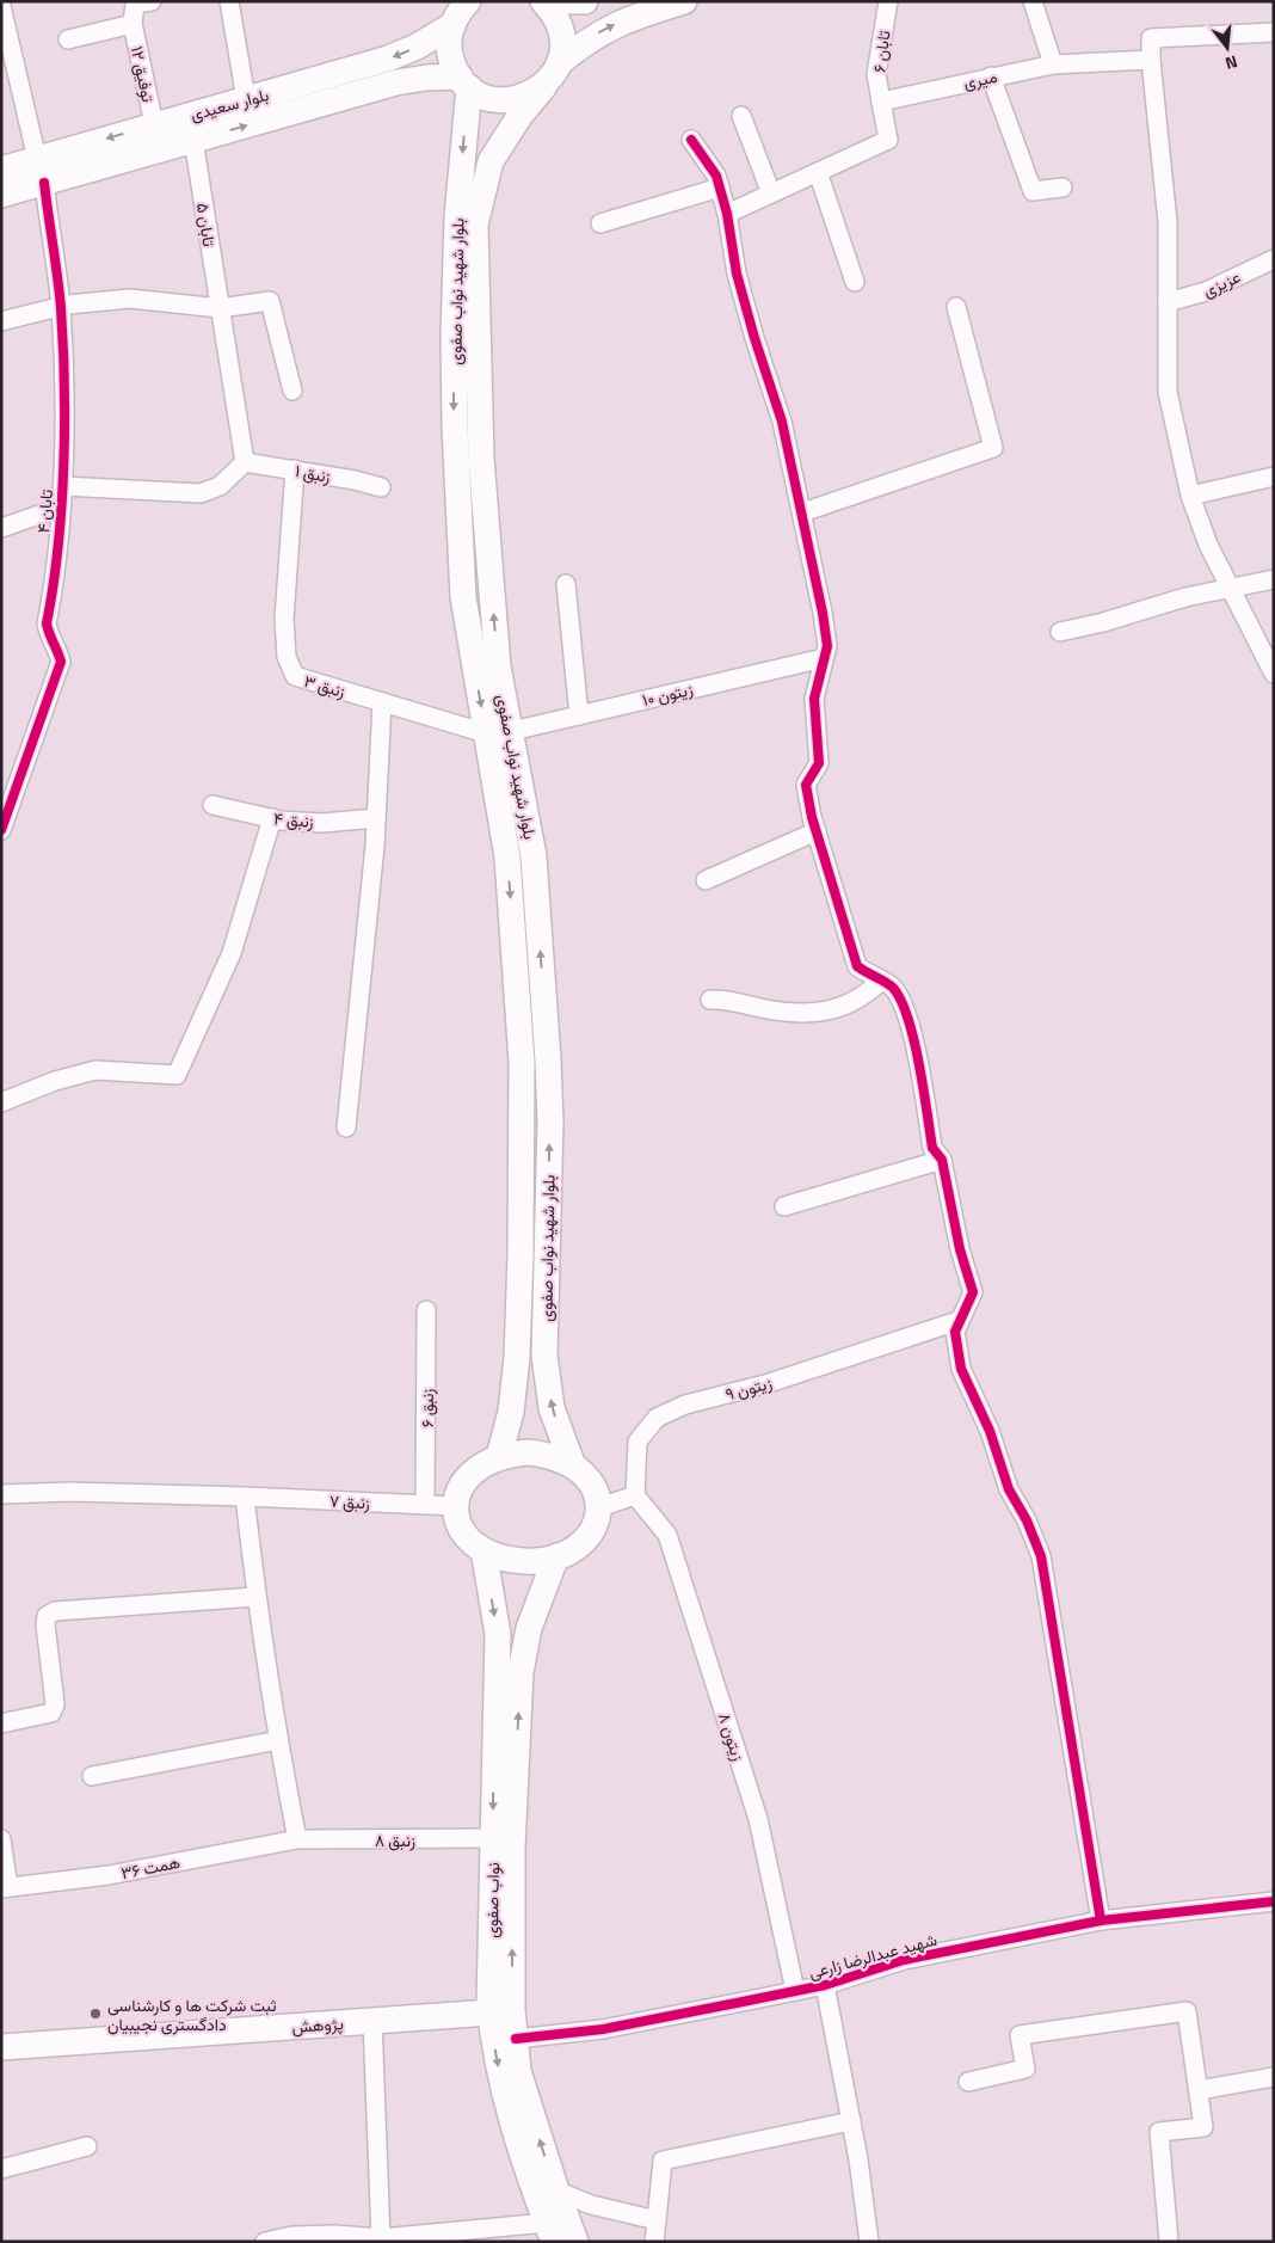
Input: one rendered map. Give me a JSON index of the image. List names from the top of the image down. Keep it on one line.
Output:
{"streets":{"main road":["بلوار سعیدی","بلوار شهید نواب صفوی","نواب صفوی","پژوهش"],"street":["تابان ۶","توفیق ۱۲","میری","تابان ۵","عزیزی","زنبق ۱","تابان ۴","زنبق ۳","زیتون ۱۰","زنبق ۴","زیتون ۹","زنبق ۶","زنبق ۷","زیتون ۸","زنبق ۸","همت ۳۶","شهید عبدالرضا زارعی"]},"crossings":[["تابان ۶","میری"],["توفیق ۱۲","بلوار سعیدی"],["بلوار سعیدی","تابان ۵"],["بلوار سعیدی","بلوار شهید نواب صفوی"],["بلوار سعیدی","تابان ۴"],["تابان ۵","زنبق ۱"],["بلوار شهید نواب صفوی","زنبق ۳"],["بلوار شهید نواب صفوی","زیتون ۱۰"],["بلوار شهید نواب صفوی","زنبق ۷"],["بلوار شهید نواب صفوی","نواب صفوی"],["زنبق ۱","زنبق ۳"],["زیتون ۹","زیتون ۸"],["زنبق ۶","زنبق ۷"],["زنبق ۷","نواب صفوی"],["زیتون ۸","شهید عبدالرضا زارعی"],["زنبق ۸","همت ۳۶"],["زنبق ۸","نواب صفوی"],["نواب صفوی","شهید عبدالرضا زارعی"],["نواب صفوی","پژوهش"]],"places":["ثبت شرکت ها و کارشناسی دادگستری نجیبیان"],"north":"bottom"}
